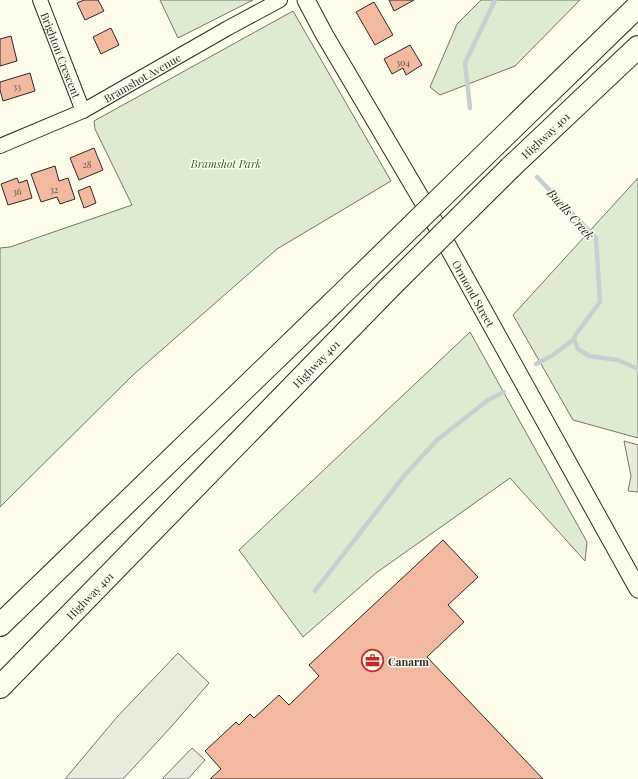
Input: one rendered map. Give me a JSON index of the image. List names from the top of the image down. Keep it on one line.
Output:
{"streets":{"highway":["Highway 401"],"street":["Brighton Crescent","Bramshot Avenue","Ormond Street"]},"crossings":[["Brighton Crescent","Bramshot Avenue"]],"water":["Buells Creek"],"parks":["Bramshot Park"],"places":{"office":["Canarm"]},"house_numbers":["304","33","28","32","36"]}
